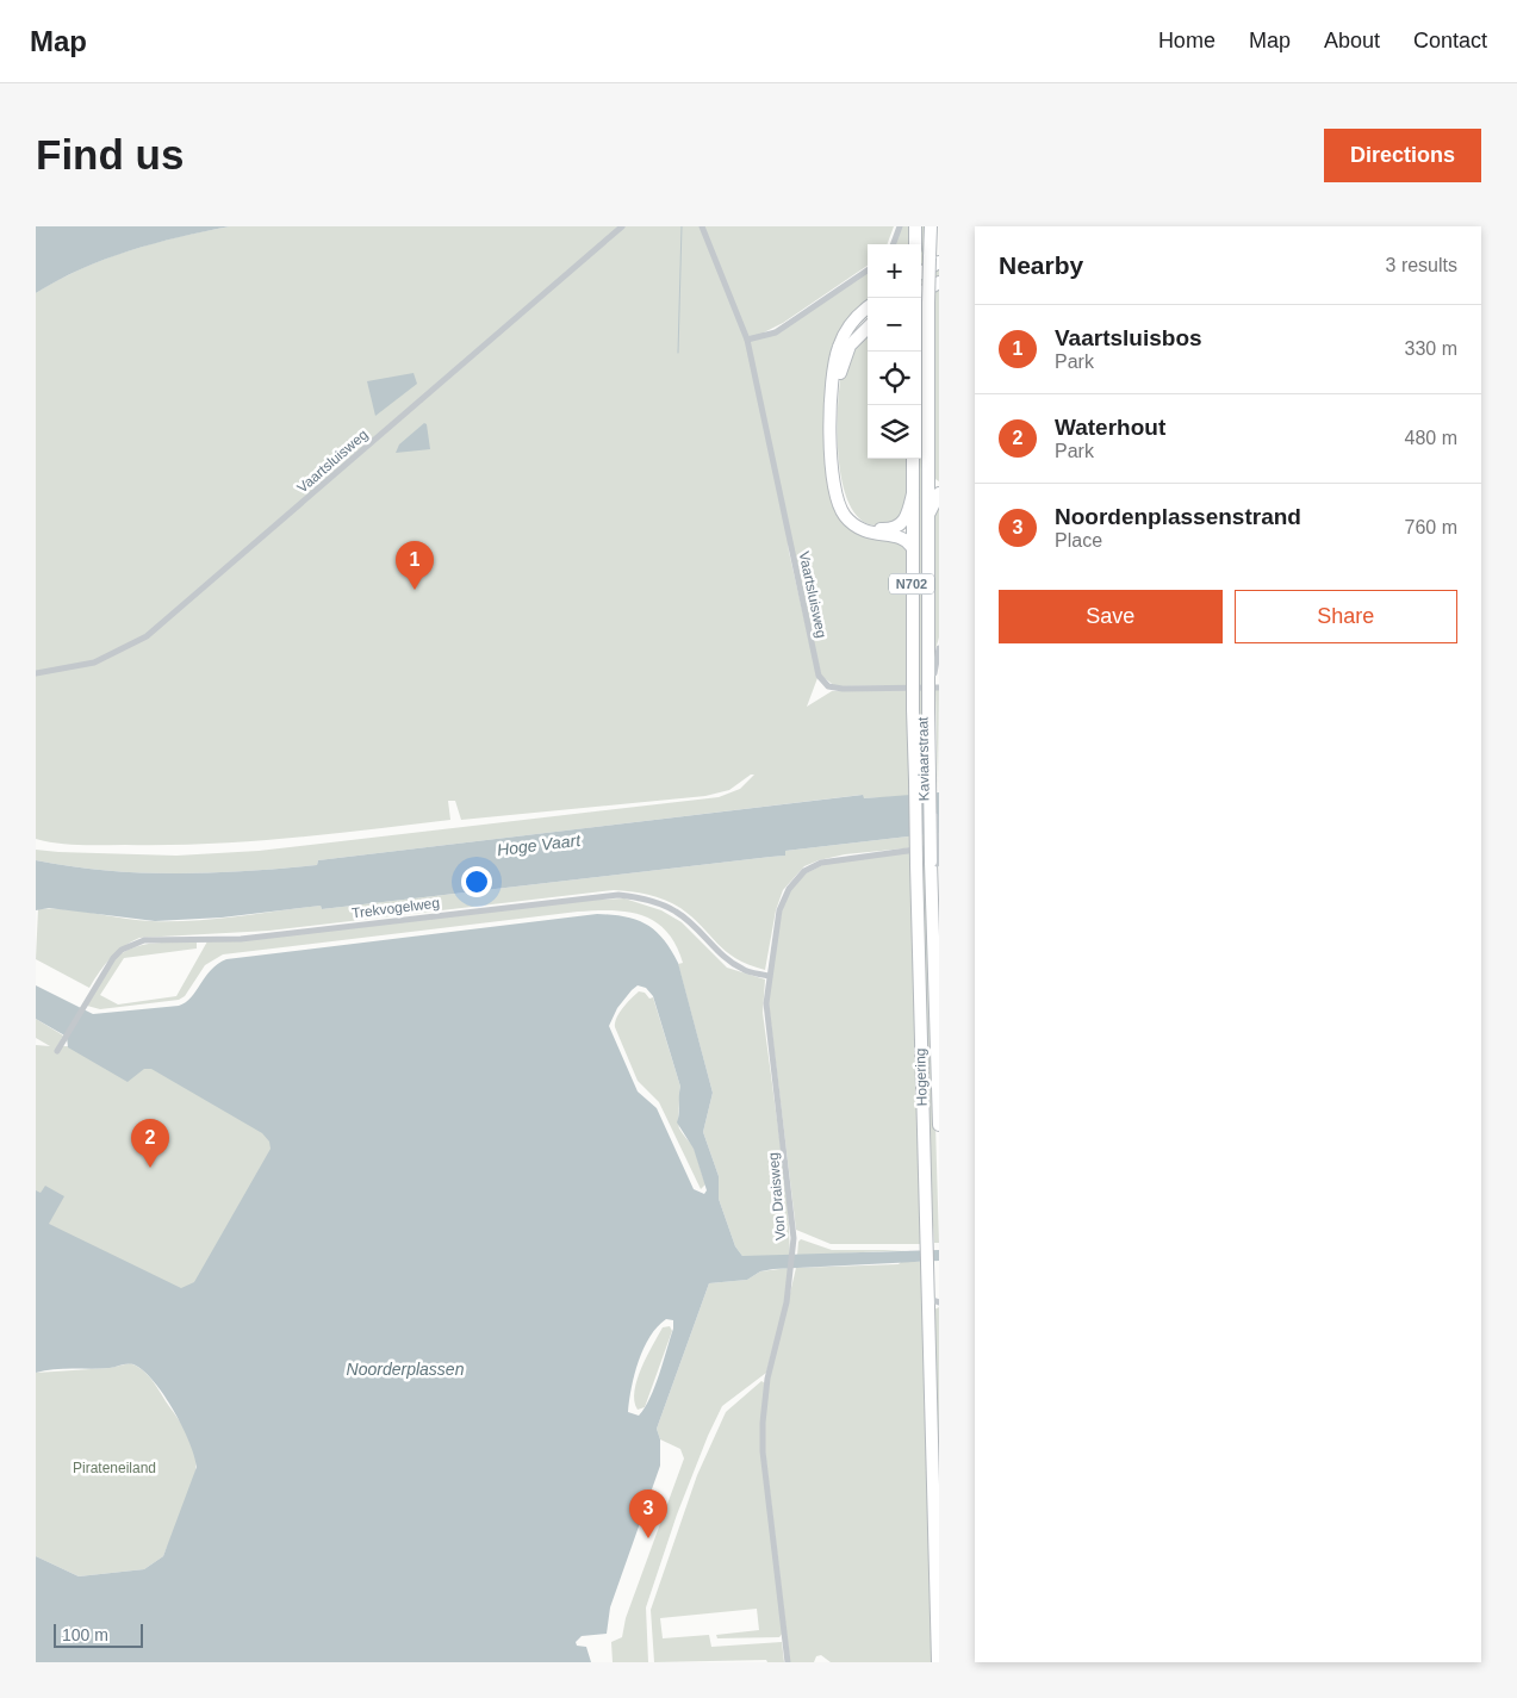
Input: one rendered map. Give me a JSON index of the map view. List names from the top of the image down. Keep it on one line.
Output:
{"streets":{"highway":["N702","Hogering"],"street":["Vaartsluisweg","Trekvogelweg","Von Draisweg"]},"crossings":[["N702","Hogering"],["Trekvogelweg","Von Draisweg"]],"water":["Hoge Vaart","Noorderplassen"],"parks":["Pirateneiland"],"scale_bar":"100 m","page":{"header":"Map","nav":["Home","Map","About","Contact"],"buttons":["Directions",["Save","Share"]],"title":"Find us","heading":["Nearby","3 results"],"map_buttons":["+","−"],"list":[{"mark":"1","name":"Vaartsluisbos","note":"Park","value":"330 m"},{"mark":"2","name":"Waterhout","note":"Park","value":"480 m"},{"mark":"3","name":"Noordenplassenstrand","note":"Place","value":"760 m"}],"pins":["1","2","3"],"scale":"100 m"}}
